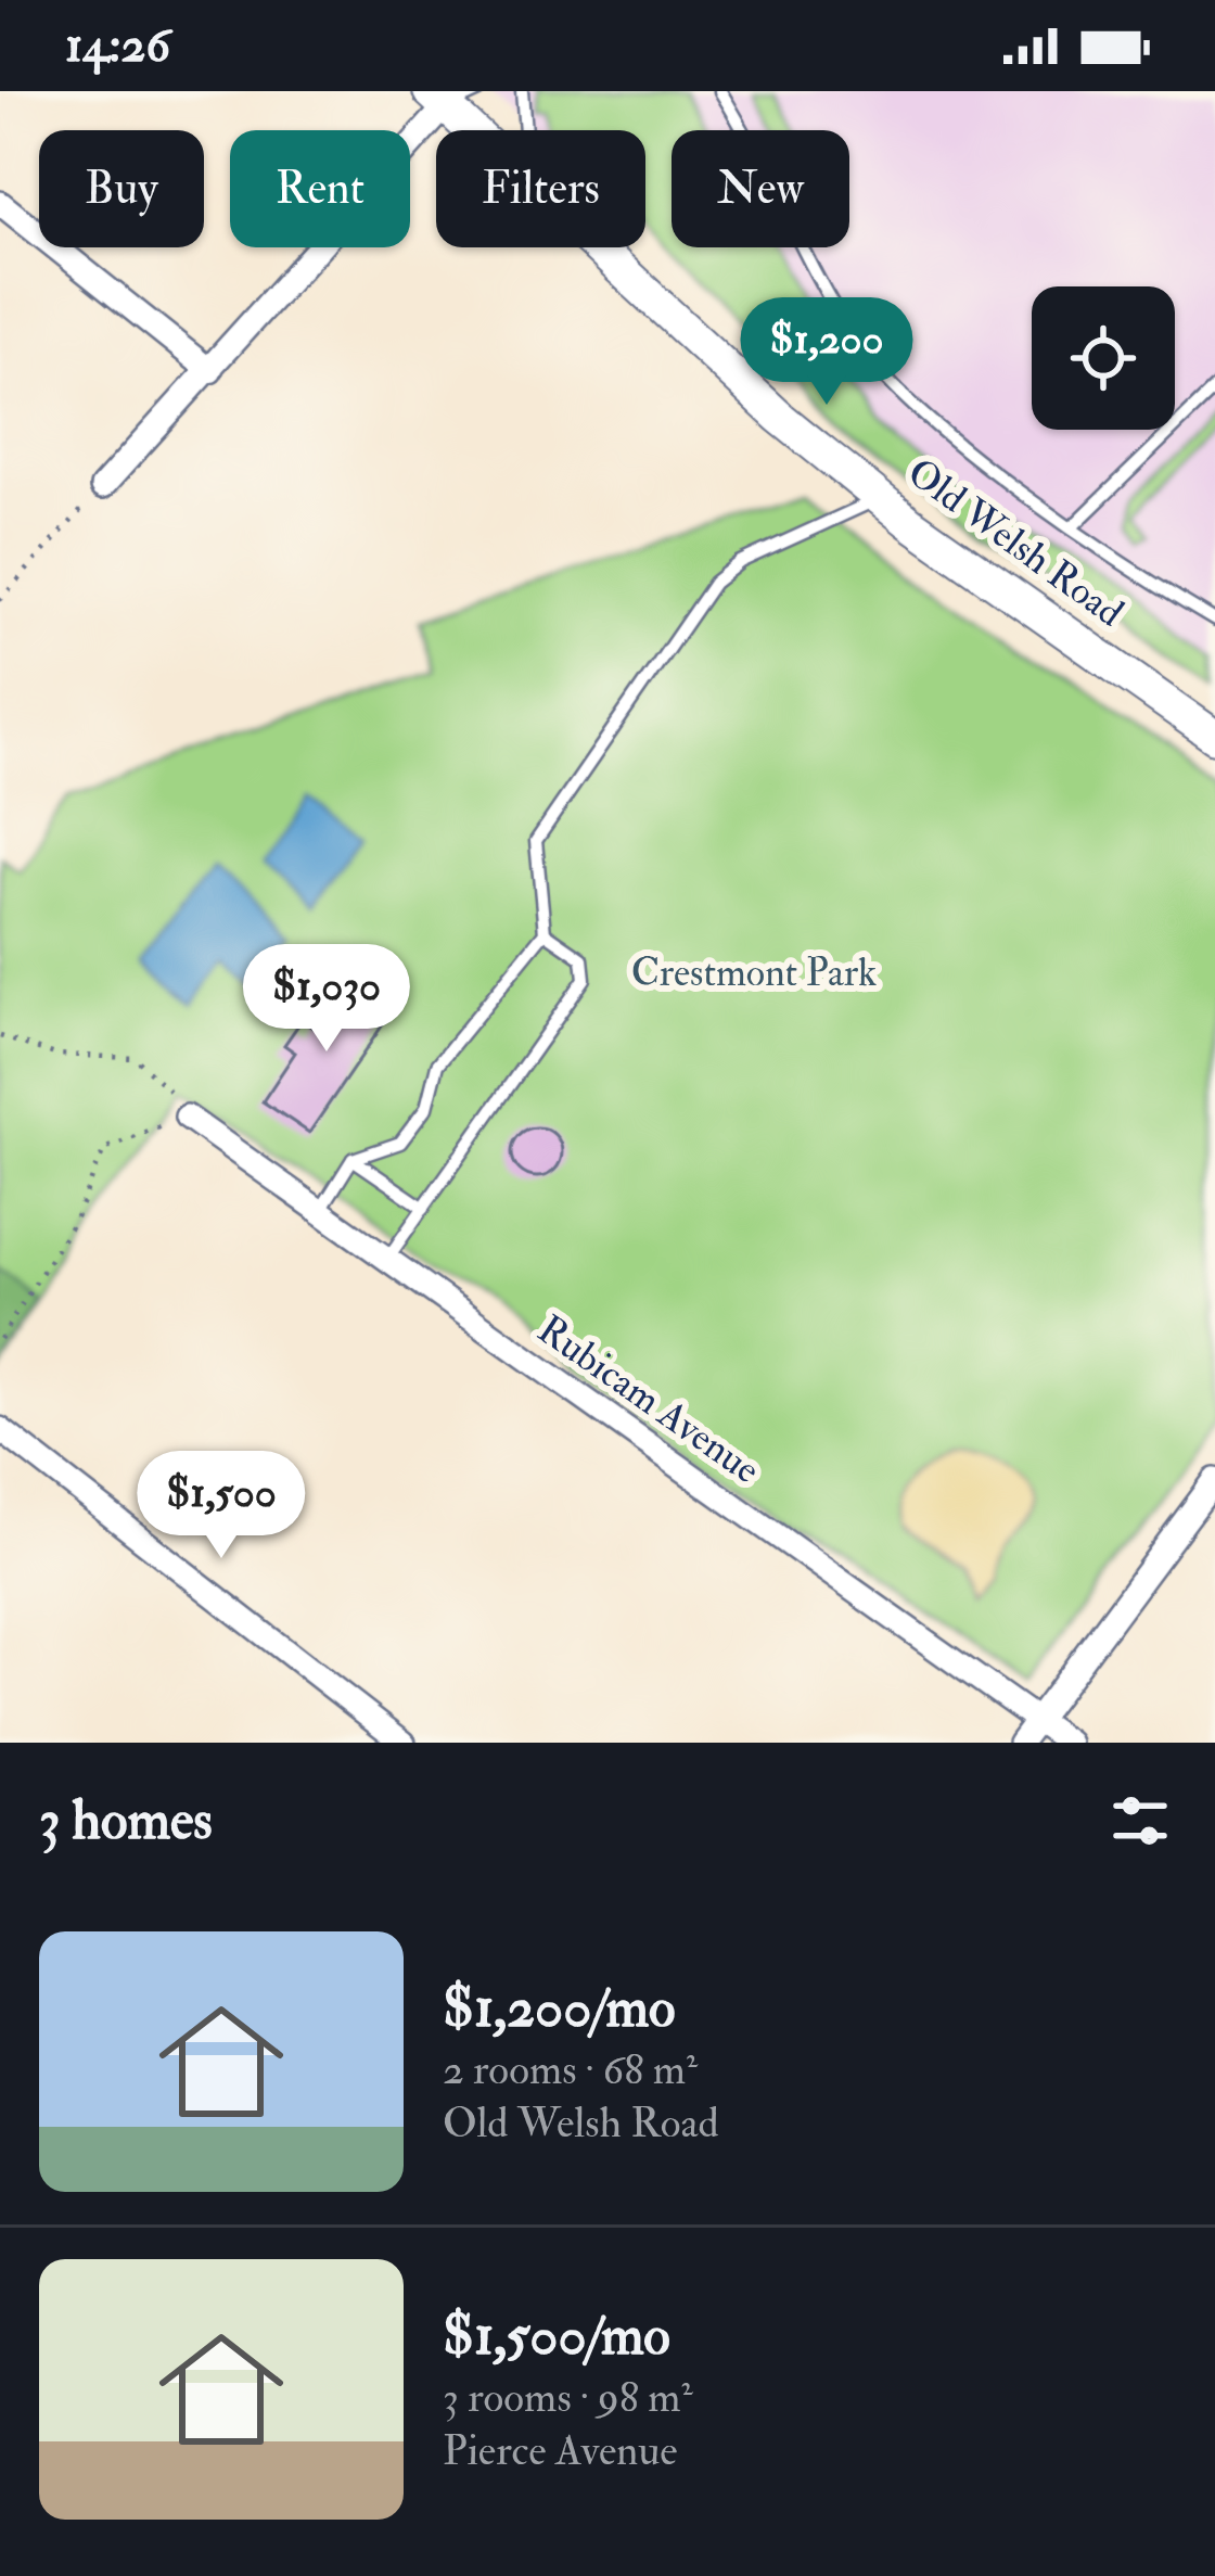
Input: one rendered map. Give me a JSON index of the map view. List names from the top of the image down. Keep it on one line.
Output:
{"streets":{"street":["Old Welsh Road","Rubicam Avenue"]},"parks":["Crestmont Park"],"page":{"status":"14:26","chip":["Buy","Rent","Filters","New"],"price":["$1,200","$1,030","$1,500"],"heading":"3 homes","list":[{"name":"$1,200/mo","note":"2 rooms · 68 m² · Old Welsh Road"},{"name":"$1,500/mo","note":"3 rooms · 98 m² · Pierce Avenue"}]}}
